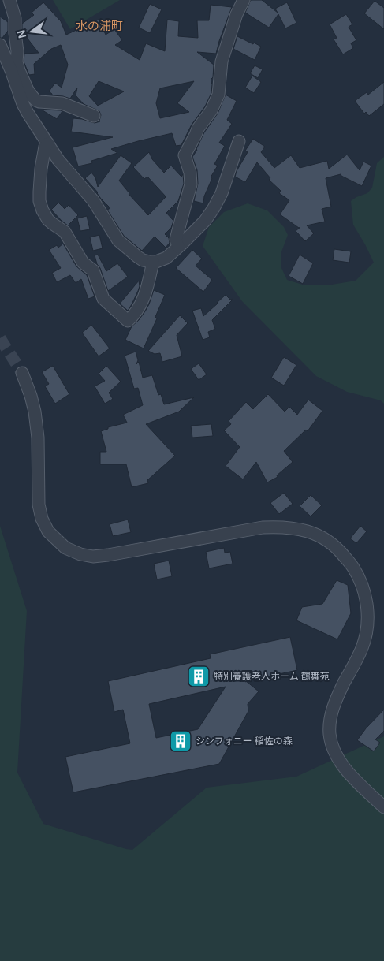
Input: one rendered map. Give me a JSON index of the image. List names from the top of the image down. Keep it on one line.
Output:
{"districts":["水の浦町"],"places":{"building":["特別養護老人ホーム 鶴舞苑","シンフォニー 稲佐の森"]},"north":"left"}
